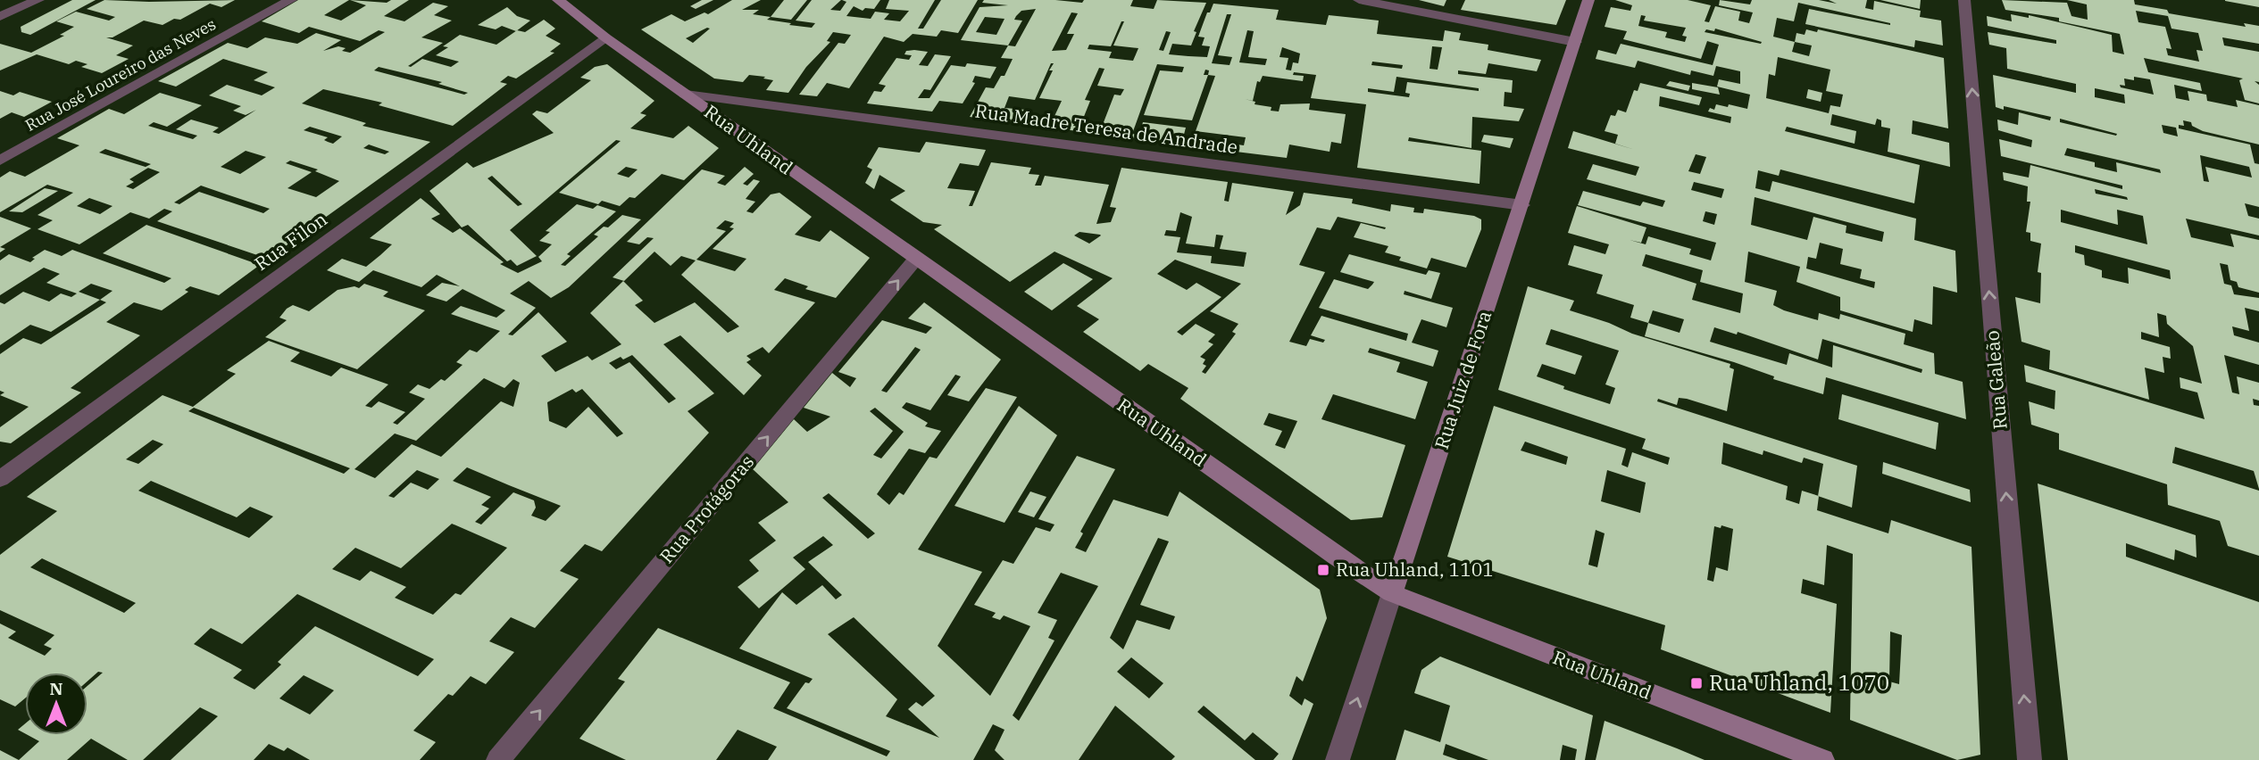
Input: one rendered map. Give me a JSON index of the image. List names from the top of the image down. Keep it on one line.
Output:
{"streets":{"street":["Rua José Loureiro das Neves","Rua Madre Teresa de Andrade","Rua Uhland","Rua Filon","Rua Juiz de Fora","Rua Galeão","Rua Protágoras"]},"crossings":[["Rua Madre Teresa de Andrade","Rua Uhland"],["Rua Madre Teresa de Andrade","Rua Juiz de Fora"],["Rua Uhland","Rua Filon"],["Rua Uhland","Rua Juiz de Fora"],["Rua Uhland","Rua Protágoras"]],"one_way":["Rua Galeão","Rua Protágoras"],"places":{"transit":["Rua Uhland, 1101","Rua Uhland, 1070"]},"north":"top"}
